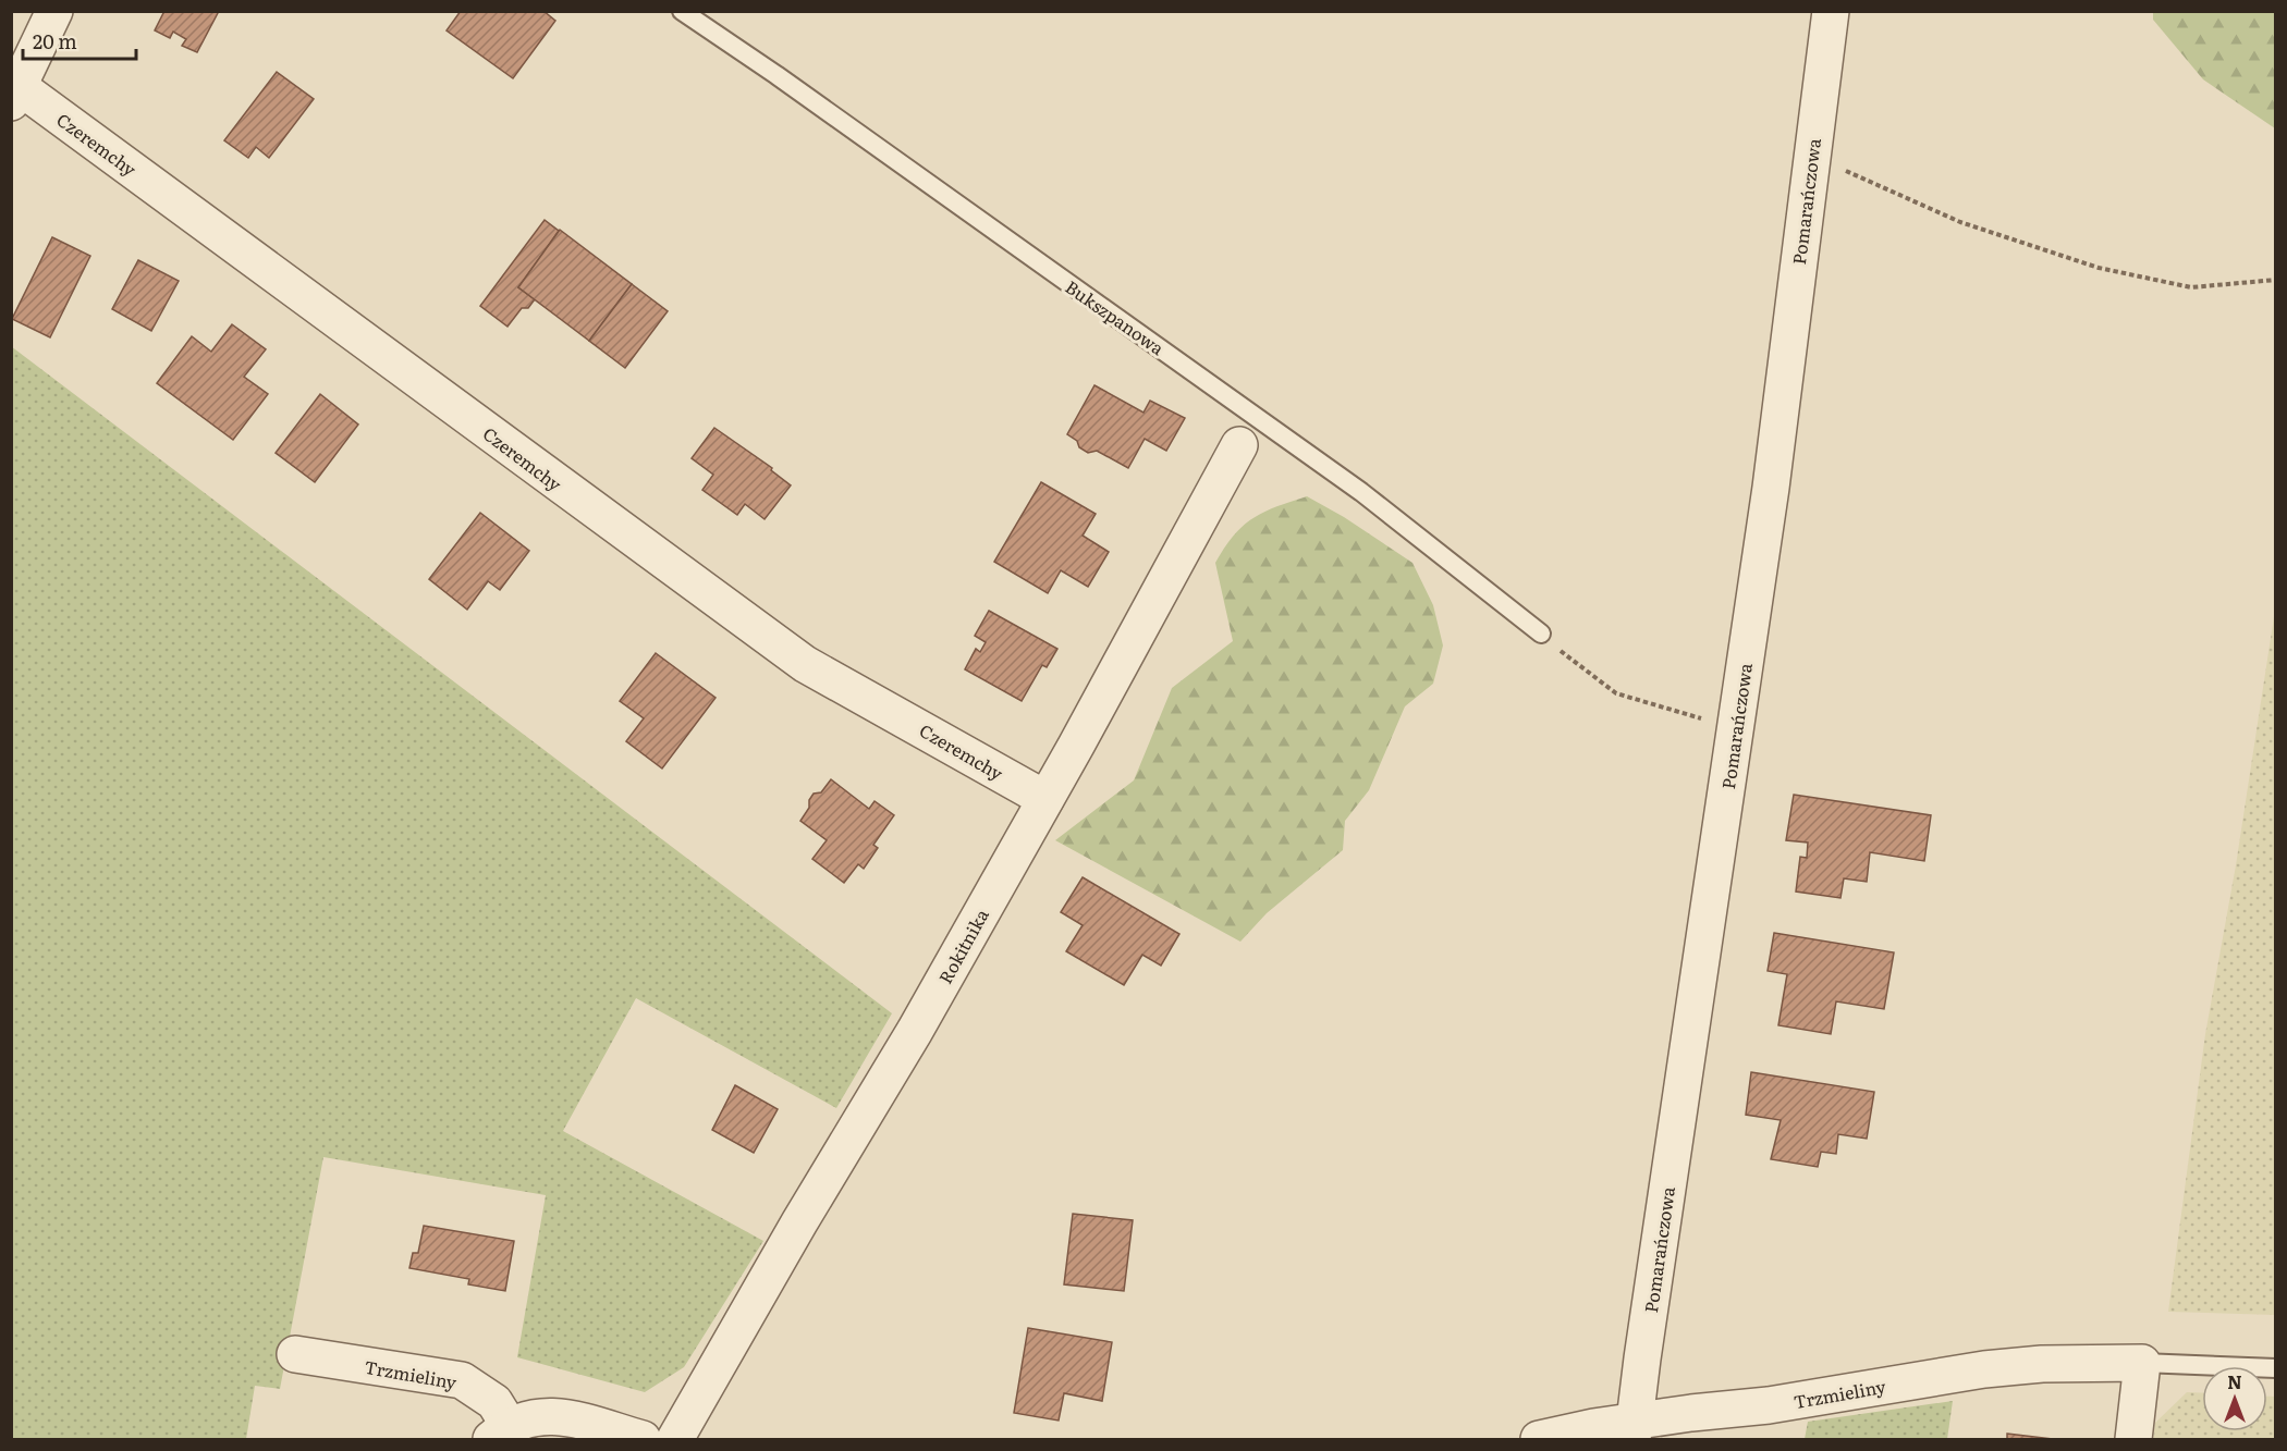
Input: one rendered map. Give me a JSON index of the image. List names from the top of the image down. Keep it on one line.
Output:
{"streets":{"street":["Czeremchy","Pomarańczowa","Rokitnika","Trzmieliny"],"lane":["Bukszpanowa"]},"crossings":[["Czeremchy","Rokitnika"],["Pomarańczowa","Trzmieliny"]],"scale_bar":"20 m","north":"top"}
